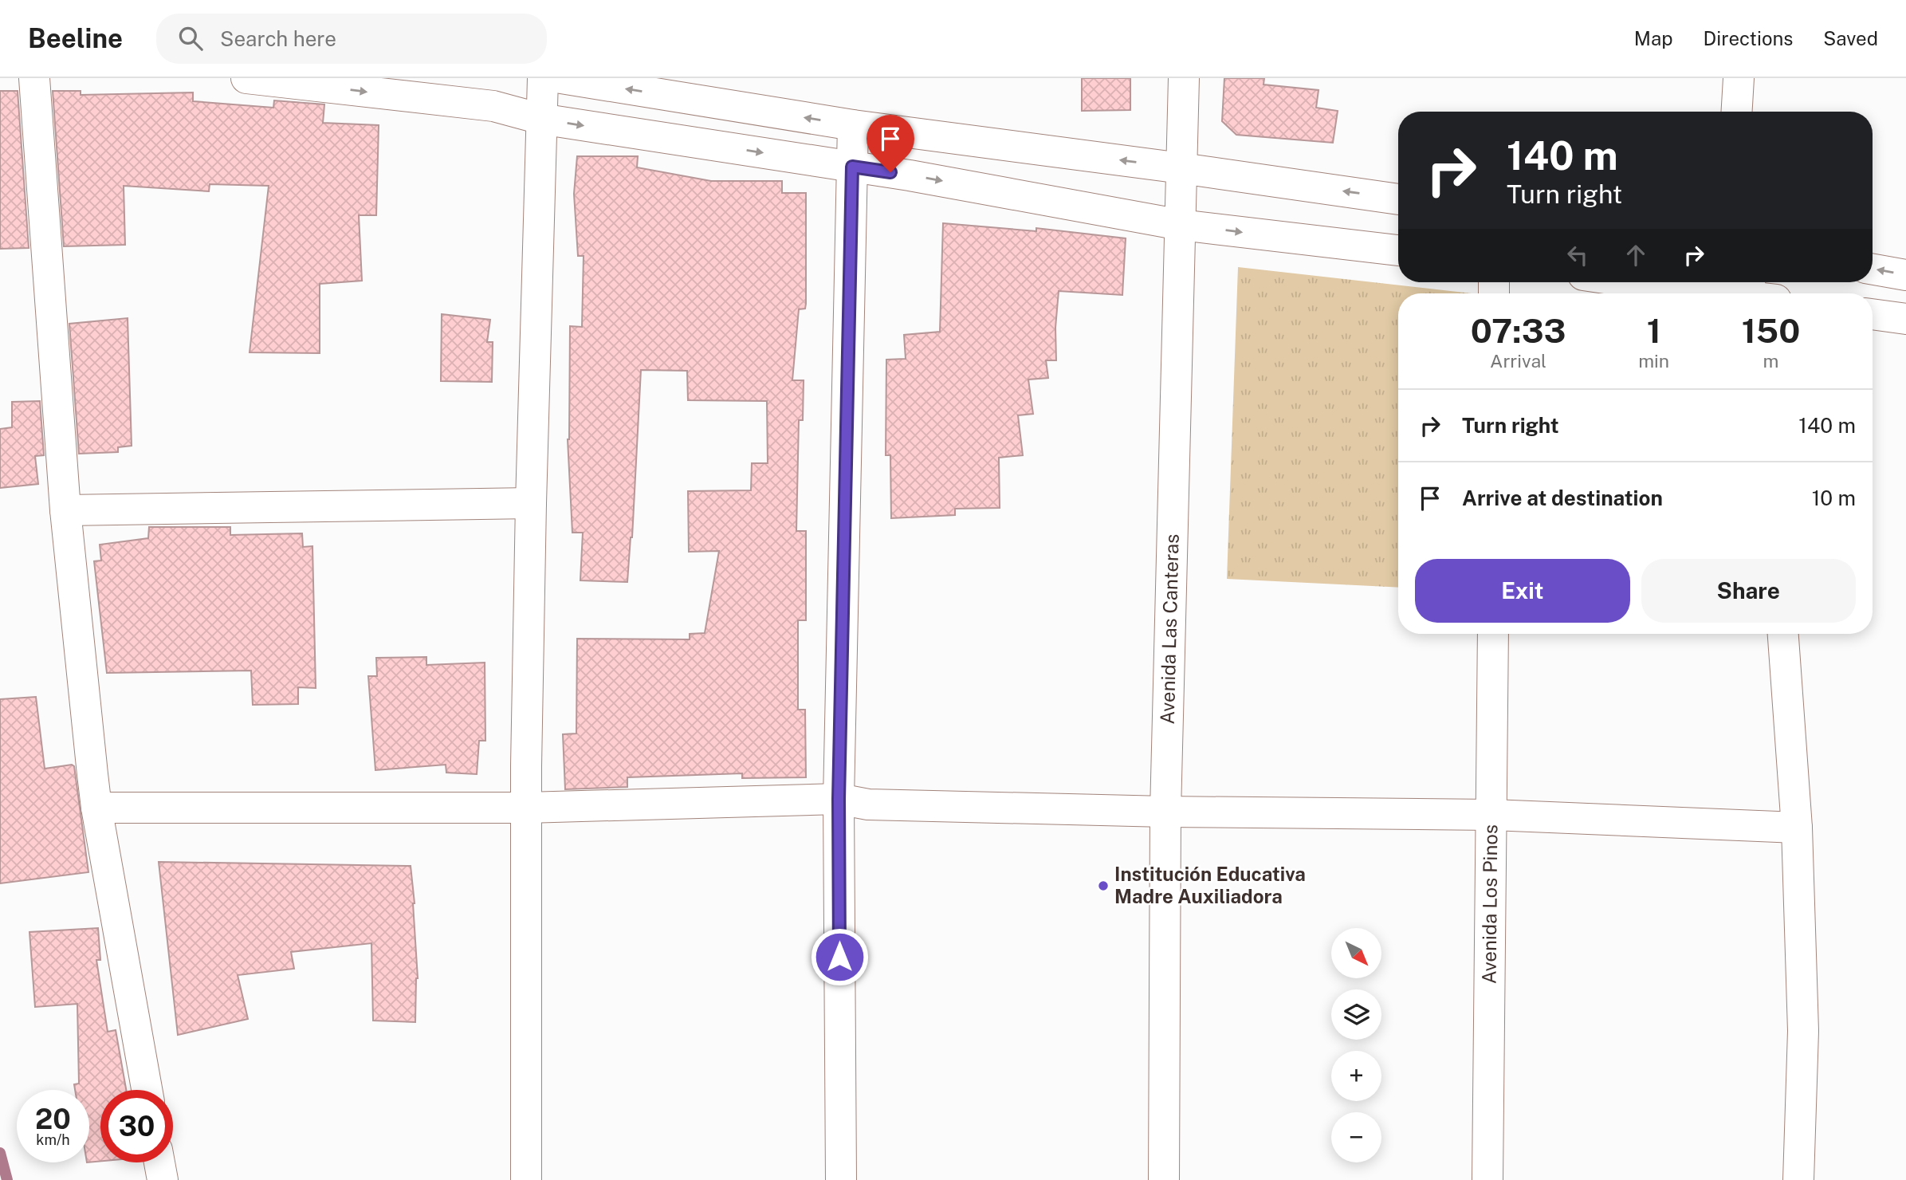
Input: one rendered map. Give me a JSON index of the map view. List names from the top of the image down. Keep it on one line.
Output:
{"streets":{"street":["Avenida Las Canteras","Avenida Los Pinos"]},"places":["Institución Educativa Madre Auxiliadora"],"north":"bottom right","page":{"header":"Beeline","search":"Search here","nav":["Map","Directions","Saved"],"turn":["140 m","Turn right"],"eta":["07:33","Arrival","1","min","150","m"],"list":[{"name":"Turn right","value":"140 m"},{"name":"Arrive at destination","value":"10 m"}],"buttons":["Exit","Share"],"map_buttons":["+","−"],"speed":"20 km/h","limit":"30"}}
